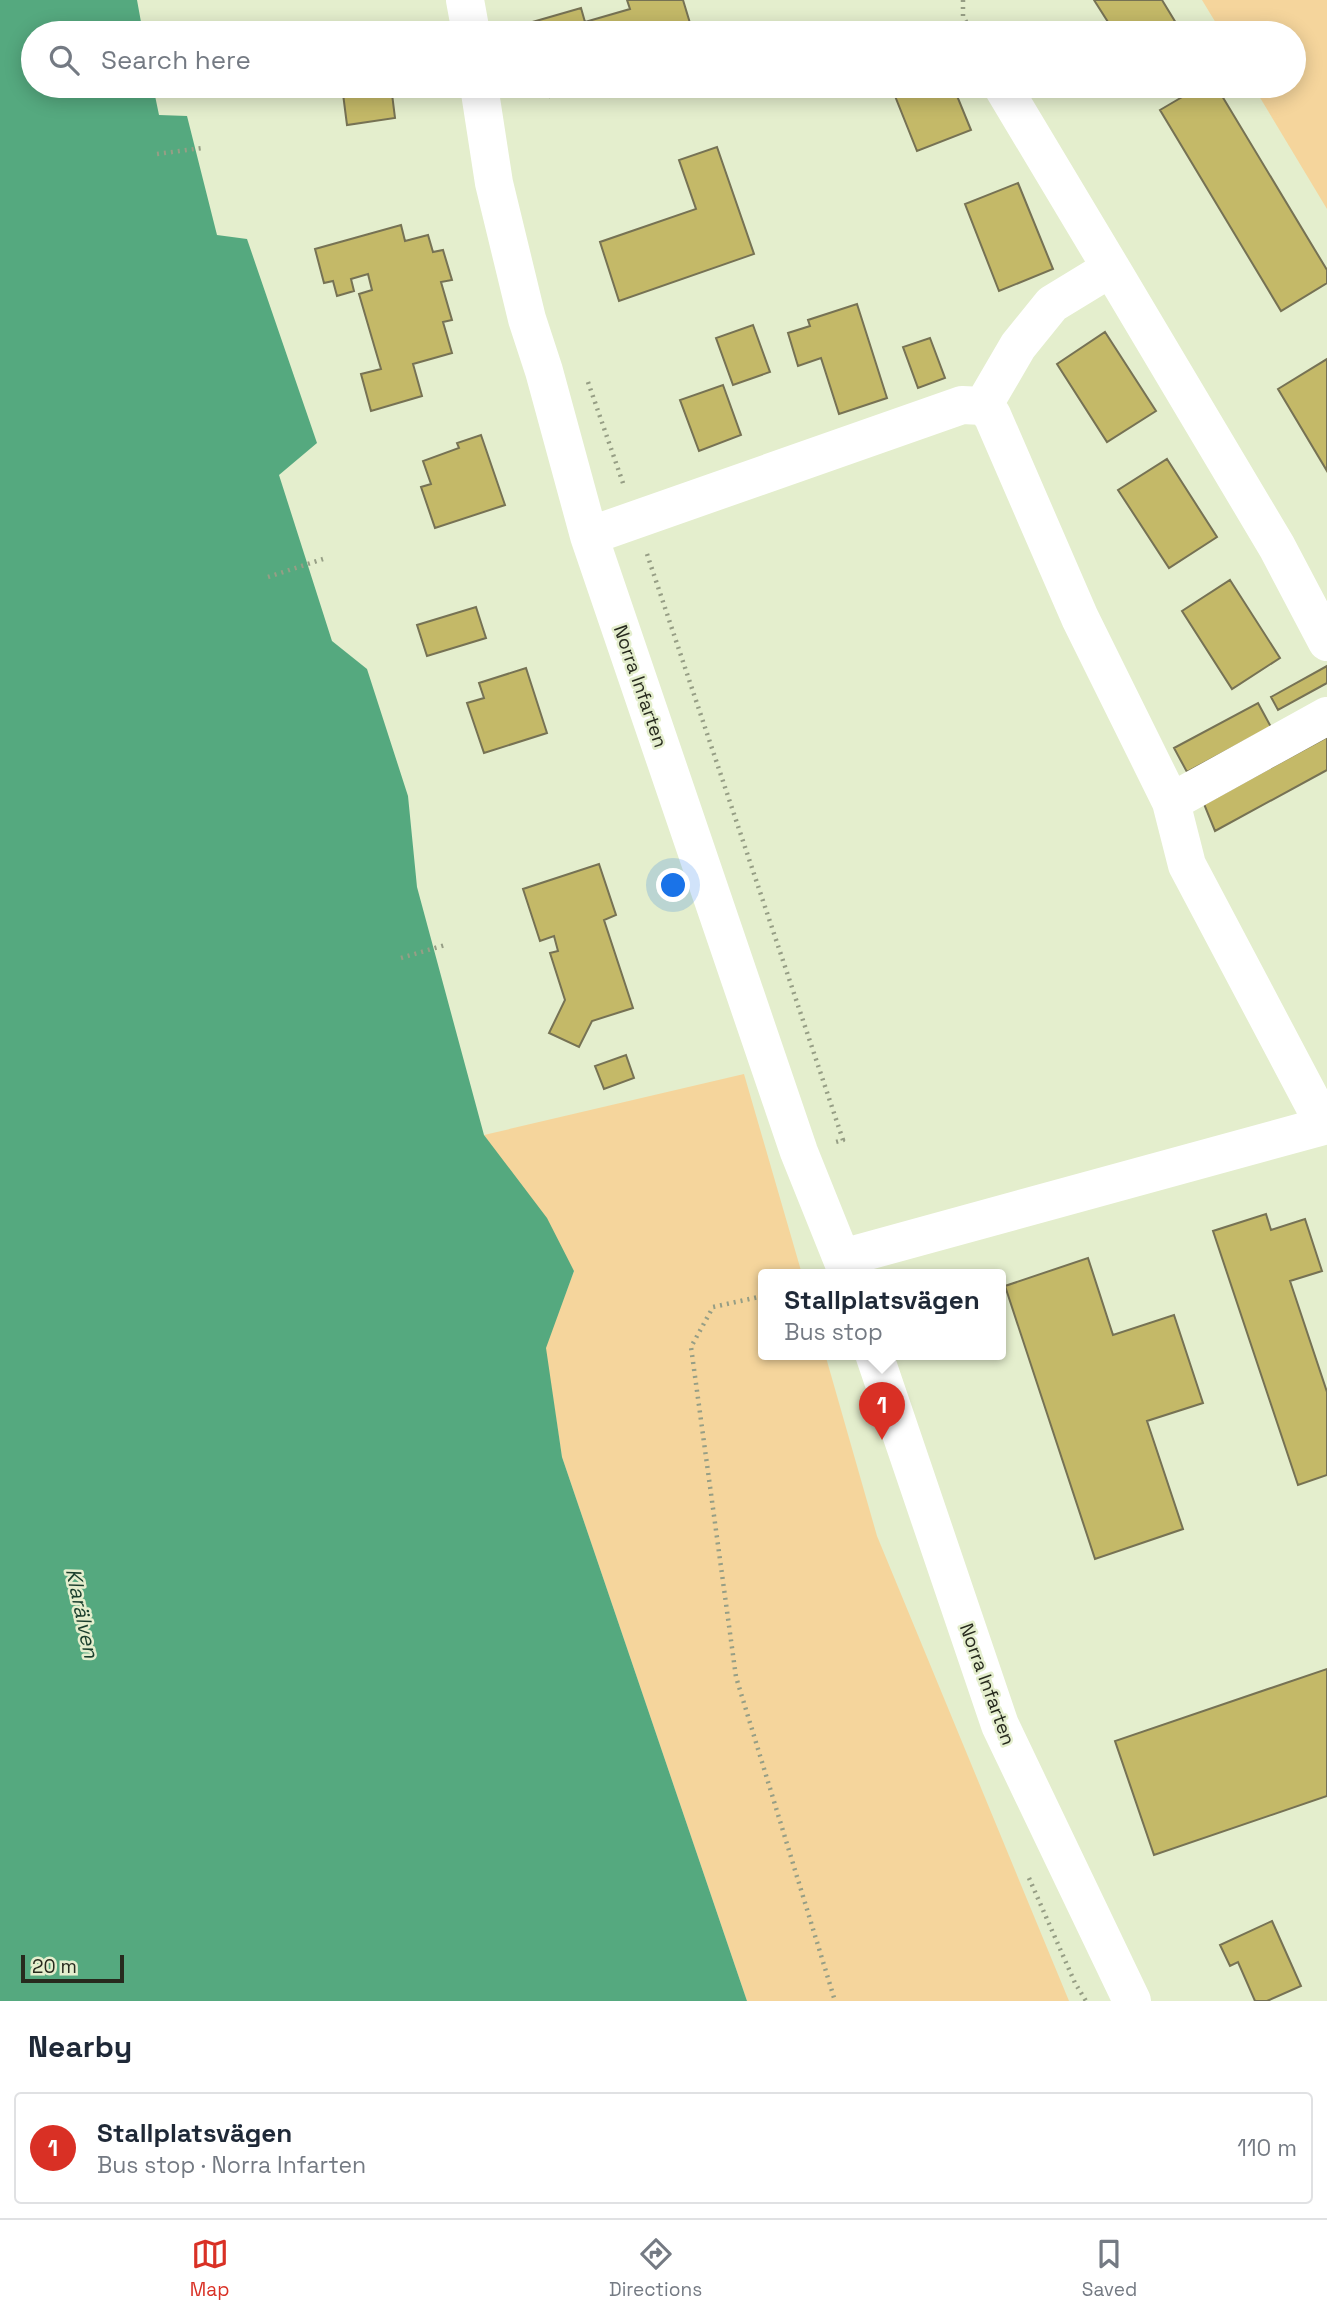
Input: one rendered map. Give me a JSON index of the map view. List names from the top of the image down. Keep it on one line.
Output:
{"streets":{"street":["Norra Infarten"]},"water":["Klarälven"],"scale_bar":"20 m","page":{"search":"Search here","popup":["Stallplatsvägen","Bus stop"],"pins":"1","scale":"20 m","heading":"Nearby","list":[{"mark":"1","name":"Stallplatsvägen","note":"Bus stop · Norra Infarten","value":"110 m"}],"nav":["Map","Directions","Saved"]}}
